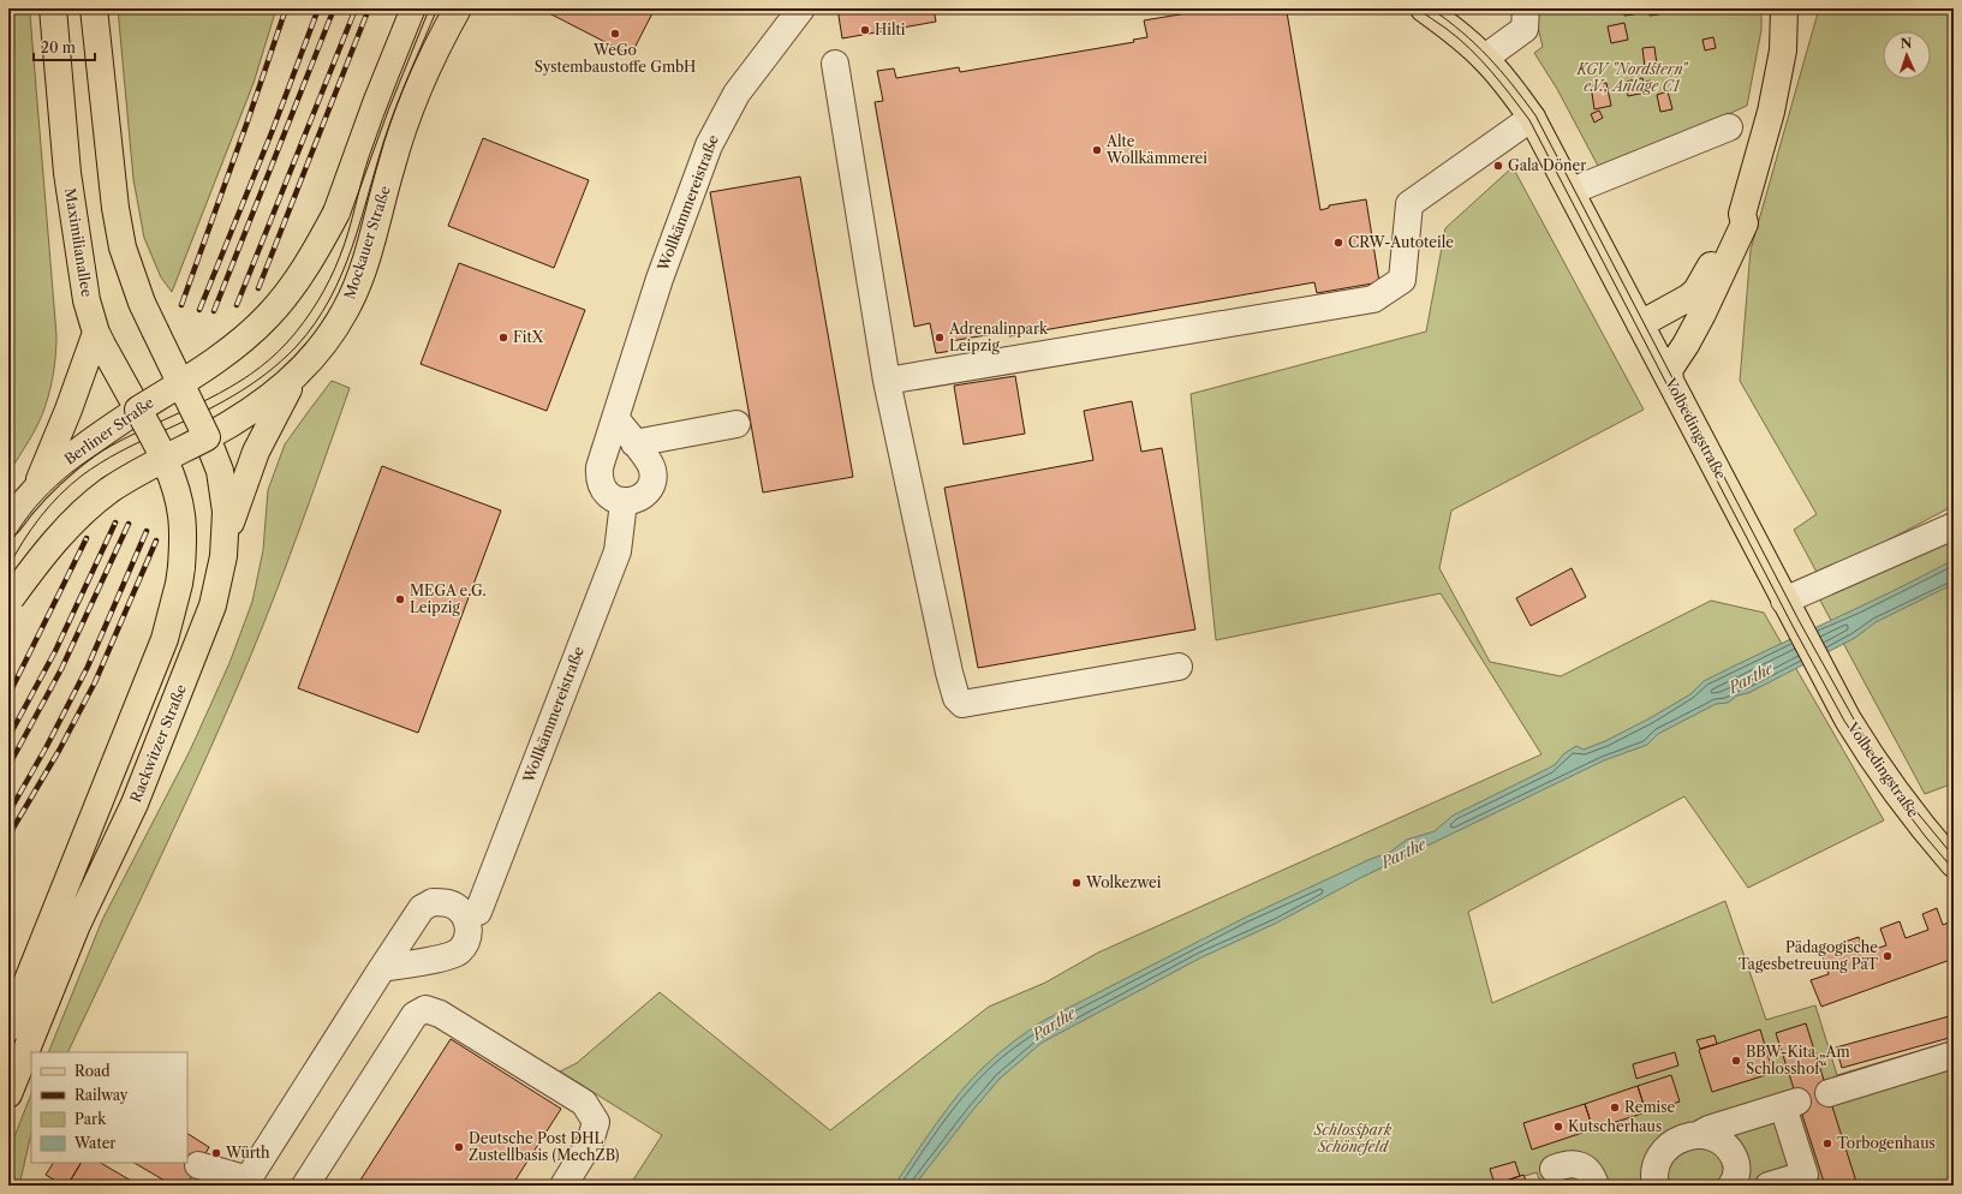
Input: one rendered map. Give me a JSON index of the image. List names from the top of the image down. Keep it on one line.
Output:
{"streets":{"main road":["Maximilianallee","Mockauer Straße","Volbedingstraße","Berliner Straße","Rackwitzer Straße"],"street":["Wollkämmereistraße"]},"crossings":[["Maximilianallee","Mockauer Straße"],["Maximilianallee","Berliner Straße"],["Mockauer Straße","Rackwitzer Straße"],["Berliner Straße","Rackwitzer Straße"]],"water":["Parthe"],"parks":["KGV \"Nordstern\" e.V., Anlage C1","Schlosspark Schönefeld"],"places":["Hilti","WeGo Systembaustoffe GmbH","Alte Wollkämmerei","Gala Döner","CRW-Autoteile","FitX","Adrenalinpark Leipzig","MEGA e.G. Leipzig","Wolkezwei","Pädagogische Tagesbetreuung PäT","BBW-Kita „Am Schlosshof“","Remise","Kutscherhaus","Torbogenhaus","Deutsche Post DHL Zustellbasis (MechZB)","Würth"],"legend":["Road","Railway","Park","Water"],"scale_bar":"20 m","north":"top"}
